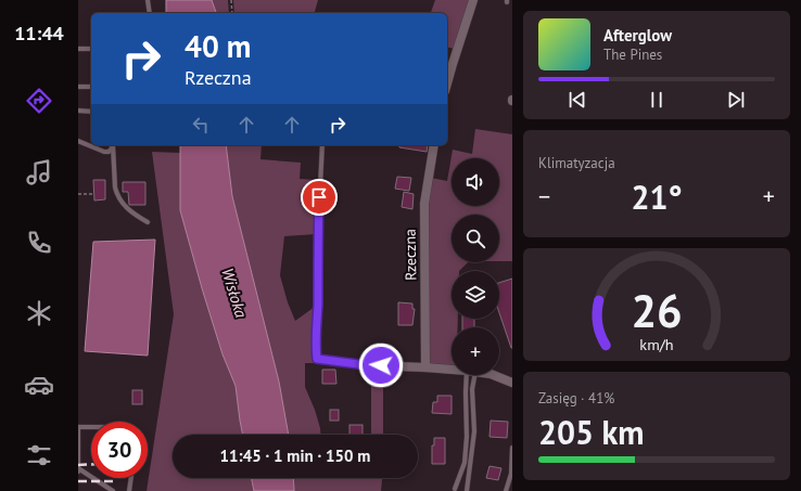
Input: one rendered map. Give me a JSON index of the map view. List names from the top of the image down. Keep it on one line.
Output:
{"streets":{"street":["Rzeczna"]},"water":["Wisłoka"],"page":{"tabs":"11:44","turn":["40 m","Rzeczna"],"song":["Afterglow","The Pines"],"tile":["Klimatyzacja",["Zasięg · 41%","205 km"]],"map_buttons":"+","heat":["−","21°","+"],"limit":"30","trip":"11:45 · 1 min · 150 m","gauge":["26","km/h"]}}
